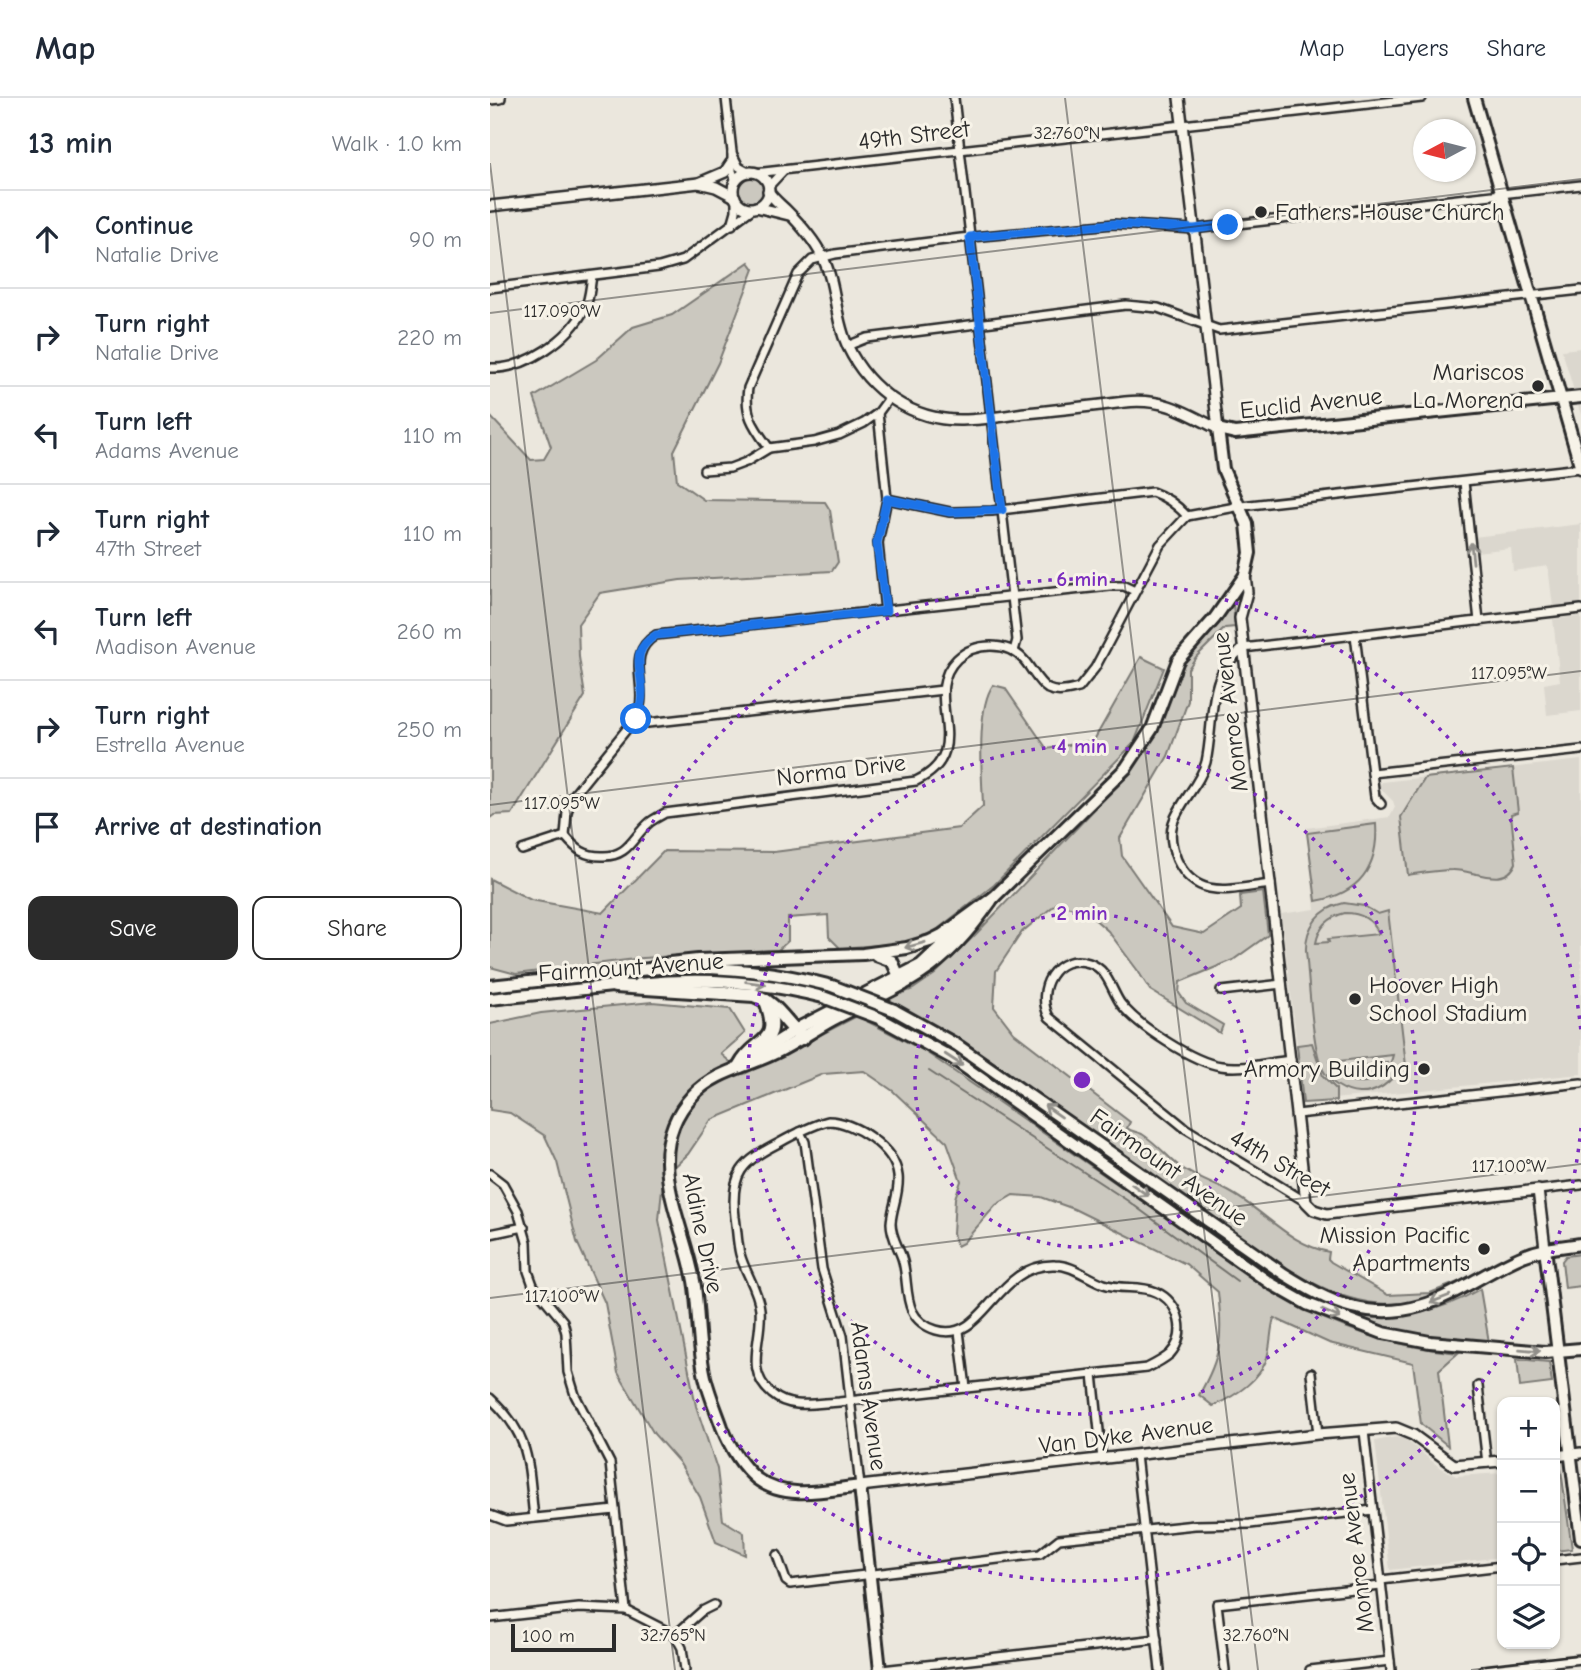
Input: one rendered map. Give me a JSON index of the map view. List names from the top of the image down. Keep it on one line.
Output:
{"streets":{"main road":["Euclid Avenue","Monroe Avenue","Fairmount Avenue","Aldine Drive","Adams Avenue","Van Dyke Avenue"],"street":["49th Street","Norma Drive","44th Street"]},"crossings":[["49th Street","Monroe Avenue"],["Euclid Avenue","Monroe Avenue"],["Monroe Avenue","44th Street"],["Monroe Avenue","Aldine Drive"],["Monroe Avenue","Van Dyke Avenue"],["Aldine Drive","Van Dyke Avenue"],["Adams Avenue","Van Dyke Avenue"]],"places":["Fathers House Church","Mariscos La Morena","Hoover High School Stadium","Armory Building","Mission Pacific Apartments"],"scale_bar":"100 m","north":"left","page":{"header":"Map","nav":["Map","Layers","Share"],"heading":["13 min","Walk · 1.0 km"],"list":[["Continue","Natalie Drive","90 m"],["Turn right","Natalie Drive","220 m"],["Turn left","Adams Avenue","110 m"],["Turn right","47th Street","110 m"],["Turn left","Madison Avenue","260 m"],["Turn right","Estrella Avenue","250 m"],"Arrive at destination"],"buttons":["Save","Share"],"map_buttons":["+","−"],"scale":"100 m"},"coordinates":["32.760°N","117.090°W","117.095°W","117.100°W","32.765°N"],"rings":["6 min","4 min","2 min"]}
